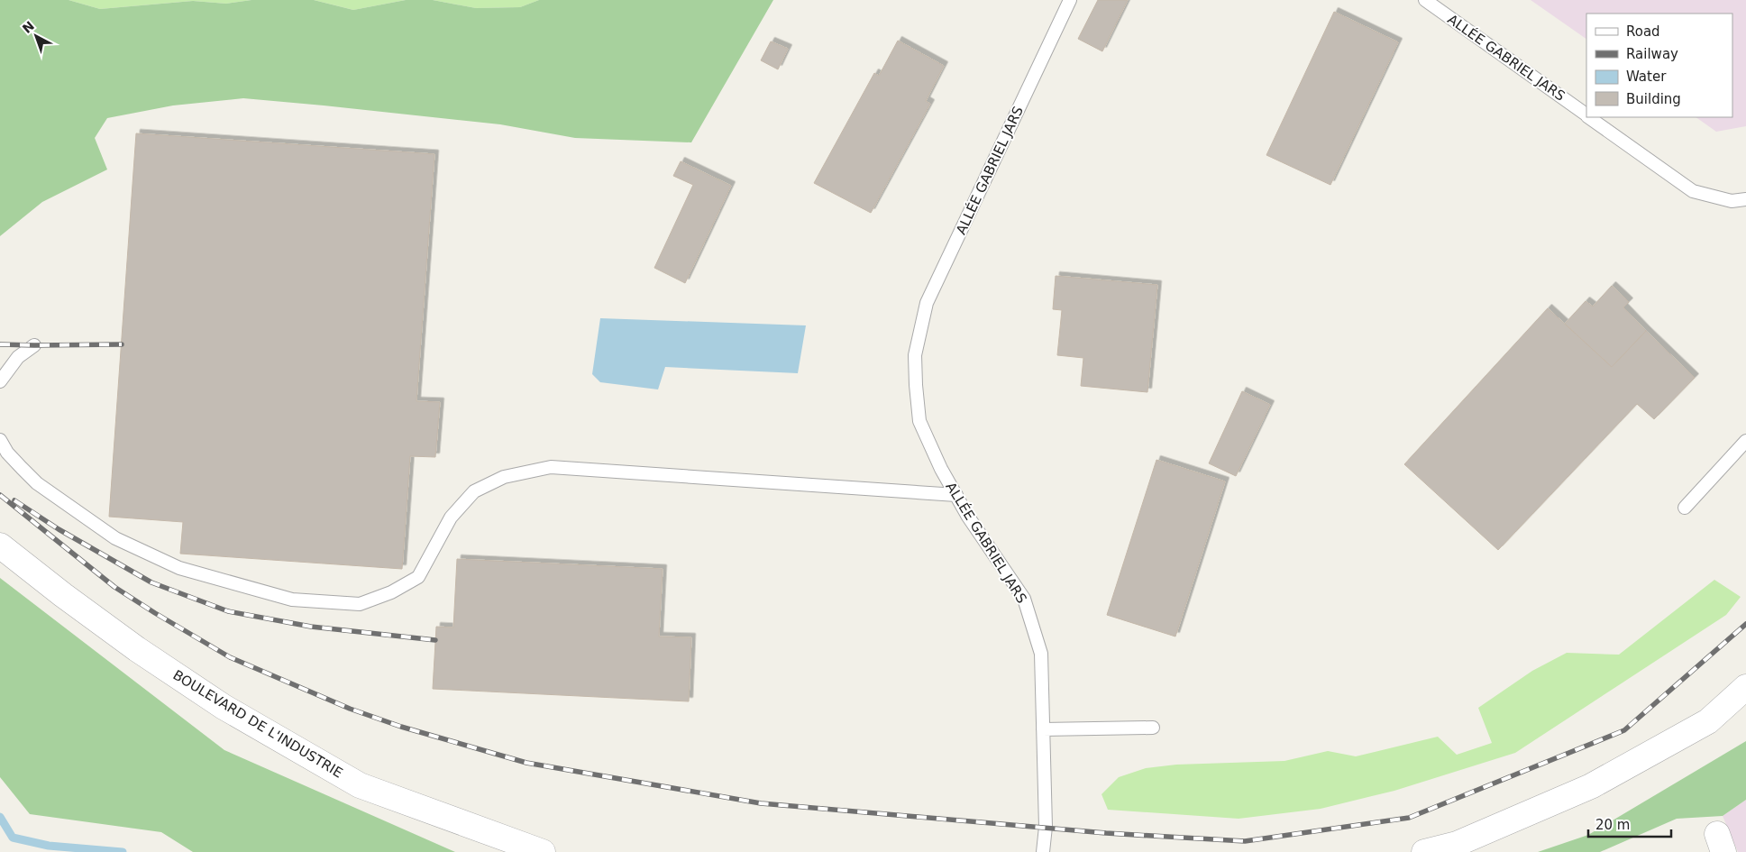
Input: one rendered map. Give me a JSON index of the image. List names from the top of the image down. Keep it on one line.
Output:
{"streets":{"street":["BOULEVARD DE L'INDUSTRIE"],"lane":["ALLÉE GABRIEL JARS"]},"legend":["Road","Railway","Water","Building"],"scale_bar":"20 m","north":"top left"}
